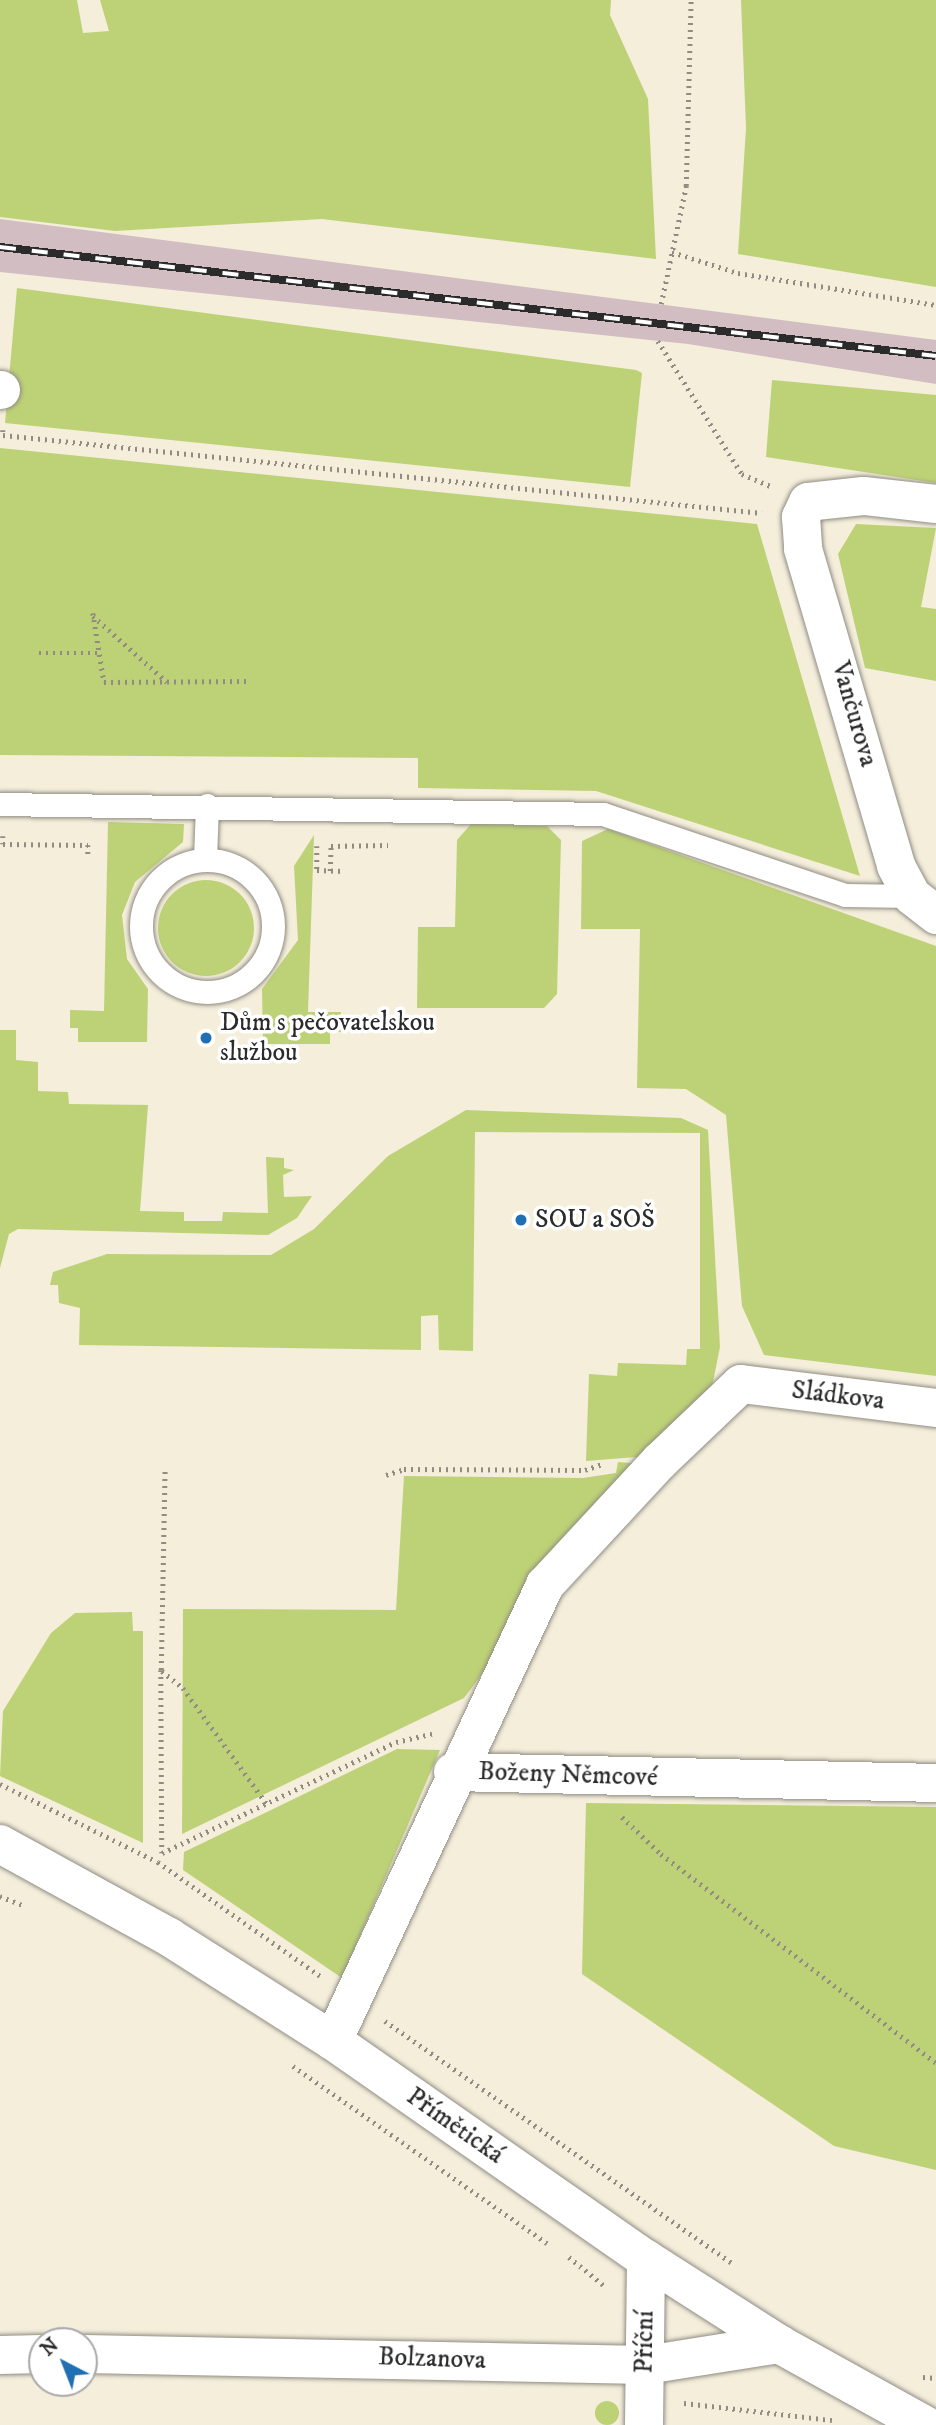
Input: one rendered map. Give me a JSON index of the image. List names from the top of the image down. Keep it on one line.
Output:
{"streets":{"street":["Vančurova","Sládkova","Boženy Němcové","Přímětická","Příční","Bolzanova"]},"crossings":[["Boženy Němcové","Přímětická"],["Přímětická","Příční"],["Přímětická","Bolzanova"],["Příční","Bolzanova"]],"places":["Dům s pečovatelskou službou","SOU a SOŠ"],"north":"top left"}
